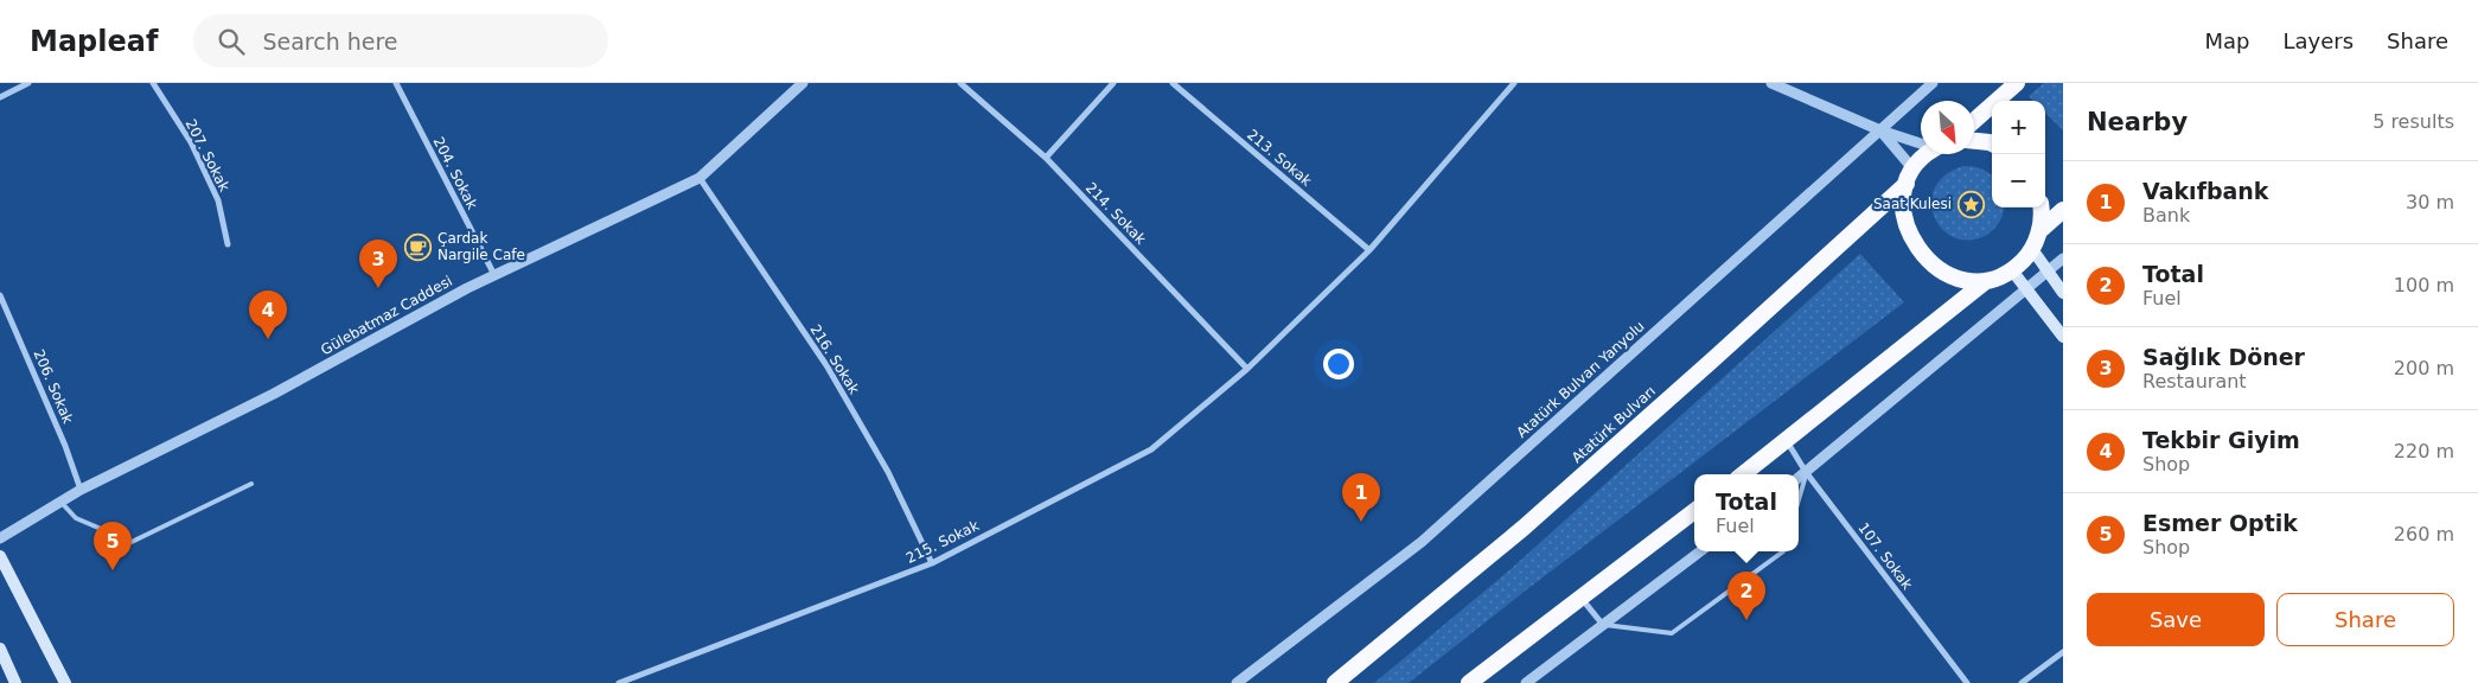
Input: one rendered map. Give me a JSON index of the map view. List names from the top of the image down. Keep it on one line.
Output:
{"streets":{"highway":["Atatürk Bulvarı"],"street":["207. Sokak","213. Sokak","204. Sokak","214. Sokak","Gülebatmaz Caddesi","216. Sokak","Atatürk Bulvarı Yanyolu","206. Sokak","215. Sokak","107. Sokak"]},"crossings":[["213. Sokak","215. Sokak"],["204. Sokak","Gülebatmaz Caddesi"],["214. Sokak","215. Sokak"],["Gülebatmaz Caddesi","216. Sokak"],["Gülebatmaz Caddesi","206. Sokak"],["216. Sokak","215. Sokak"]],"places":{"place":["Saat Kulesi"],"cafe":["Çardak Nargile Cafe"]},"north":"bottom right","page":{"header":"Mapleaf","search":"Search here","nav":["Map","Layers","Share"],"heading":["Nearby","5 results"],"map_buttons":["+","−"],"list":[{"mark":"1","name":"Vakıfbank","note":"Bank","value":"30 m"},{"mark":"2","name":"Total","note":"Fuel","value":"100 m"},{"mark":"3","name":"Sağlık Döner","note":"Restaurant","value":"200 m"},{"mark":"4","name":"Tekbir Giyim","note":"Shop","value":"220 m"},{"mark":"5","name":"Esmer Optik","note":"Shop","value":"260 m"}],"pins":["3","4","1","5","2"],"popup":["Total","Fuel"],"buttons":["Save","Share"]}}
